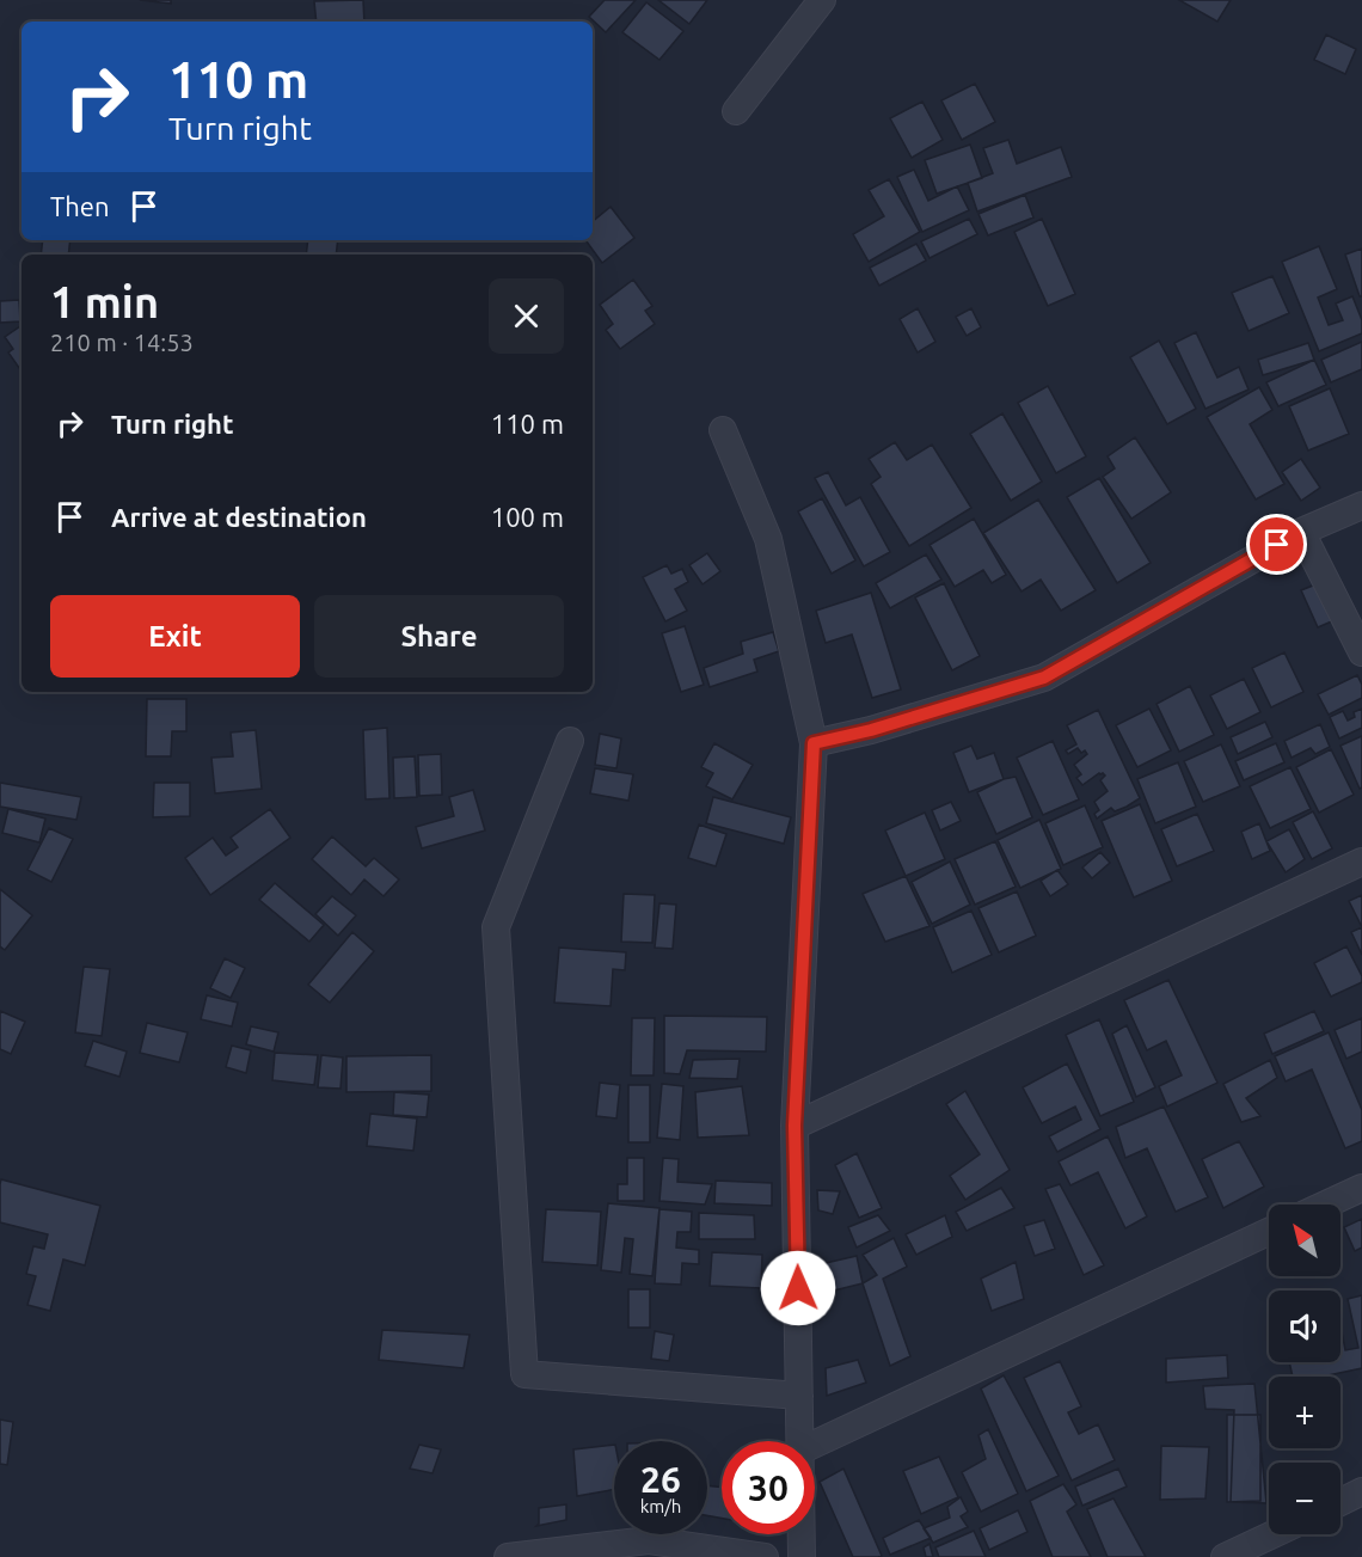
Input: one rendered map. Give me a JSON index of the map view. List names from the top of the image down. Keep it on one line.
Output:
{"north":"top left","page":{"turn":["110 m","Turn right"],"then":"Then","heading":["1 min","210 m · 14:53"],"list":[{"name":"Turn right","value":"110 m"},{"name":"Arrive at destination","value":"100 m"}],"buttons":["Exit","Share"],"map_buttons":["+","−"],"speed":"26 km/h","limit":"30"}}
